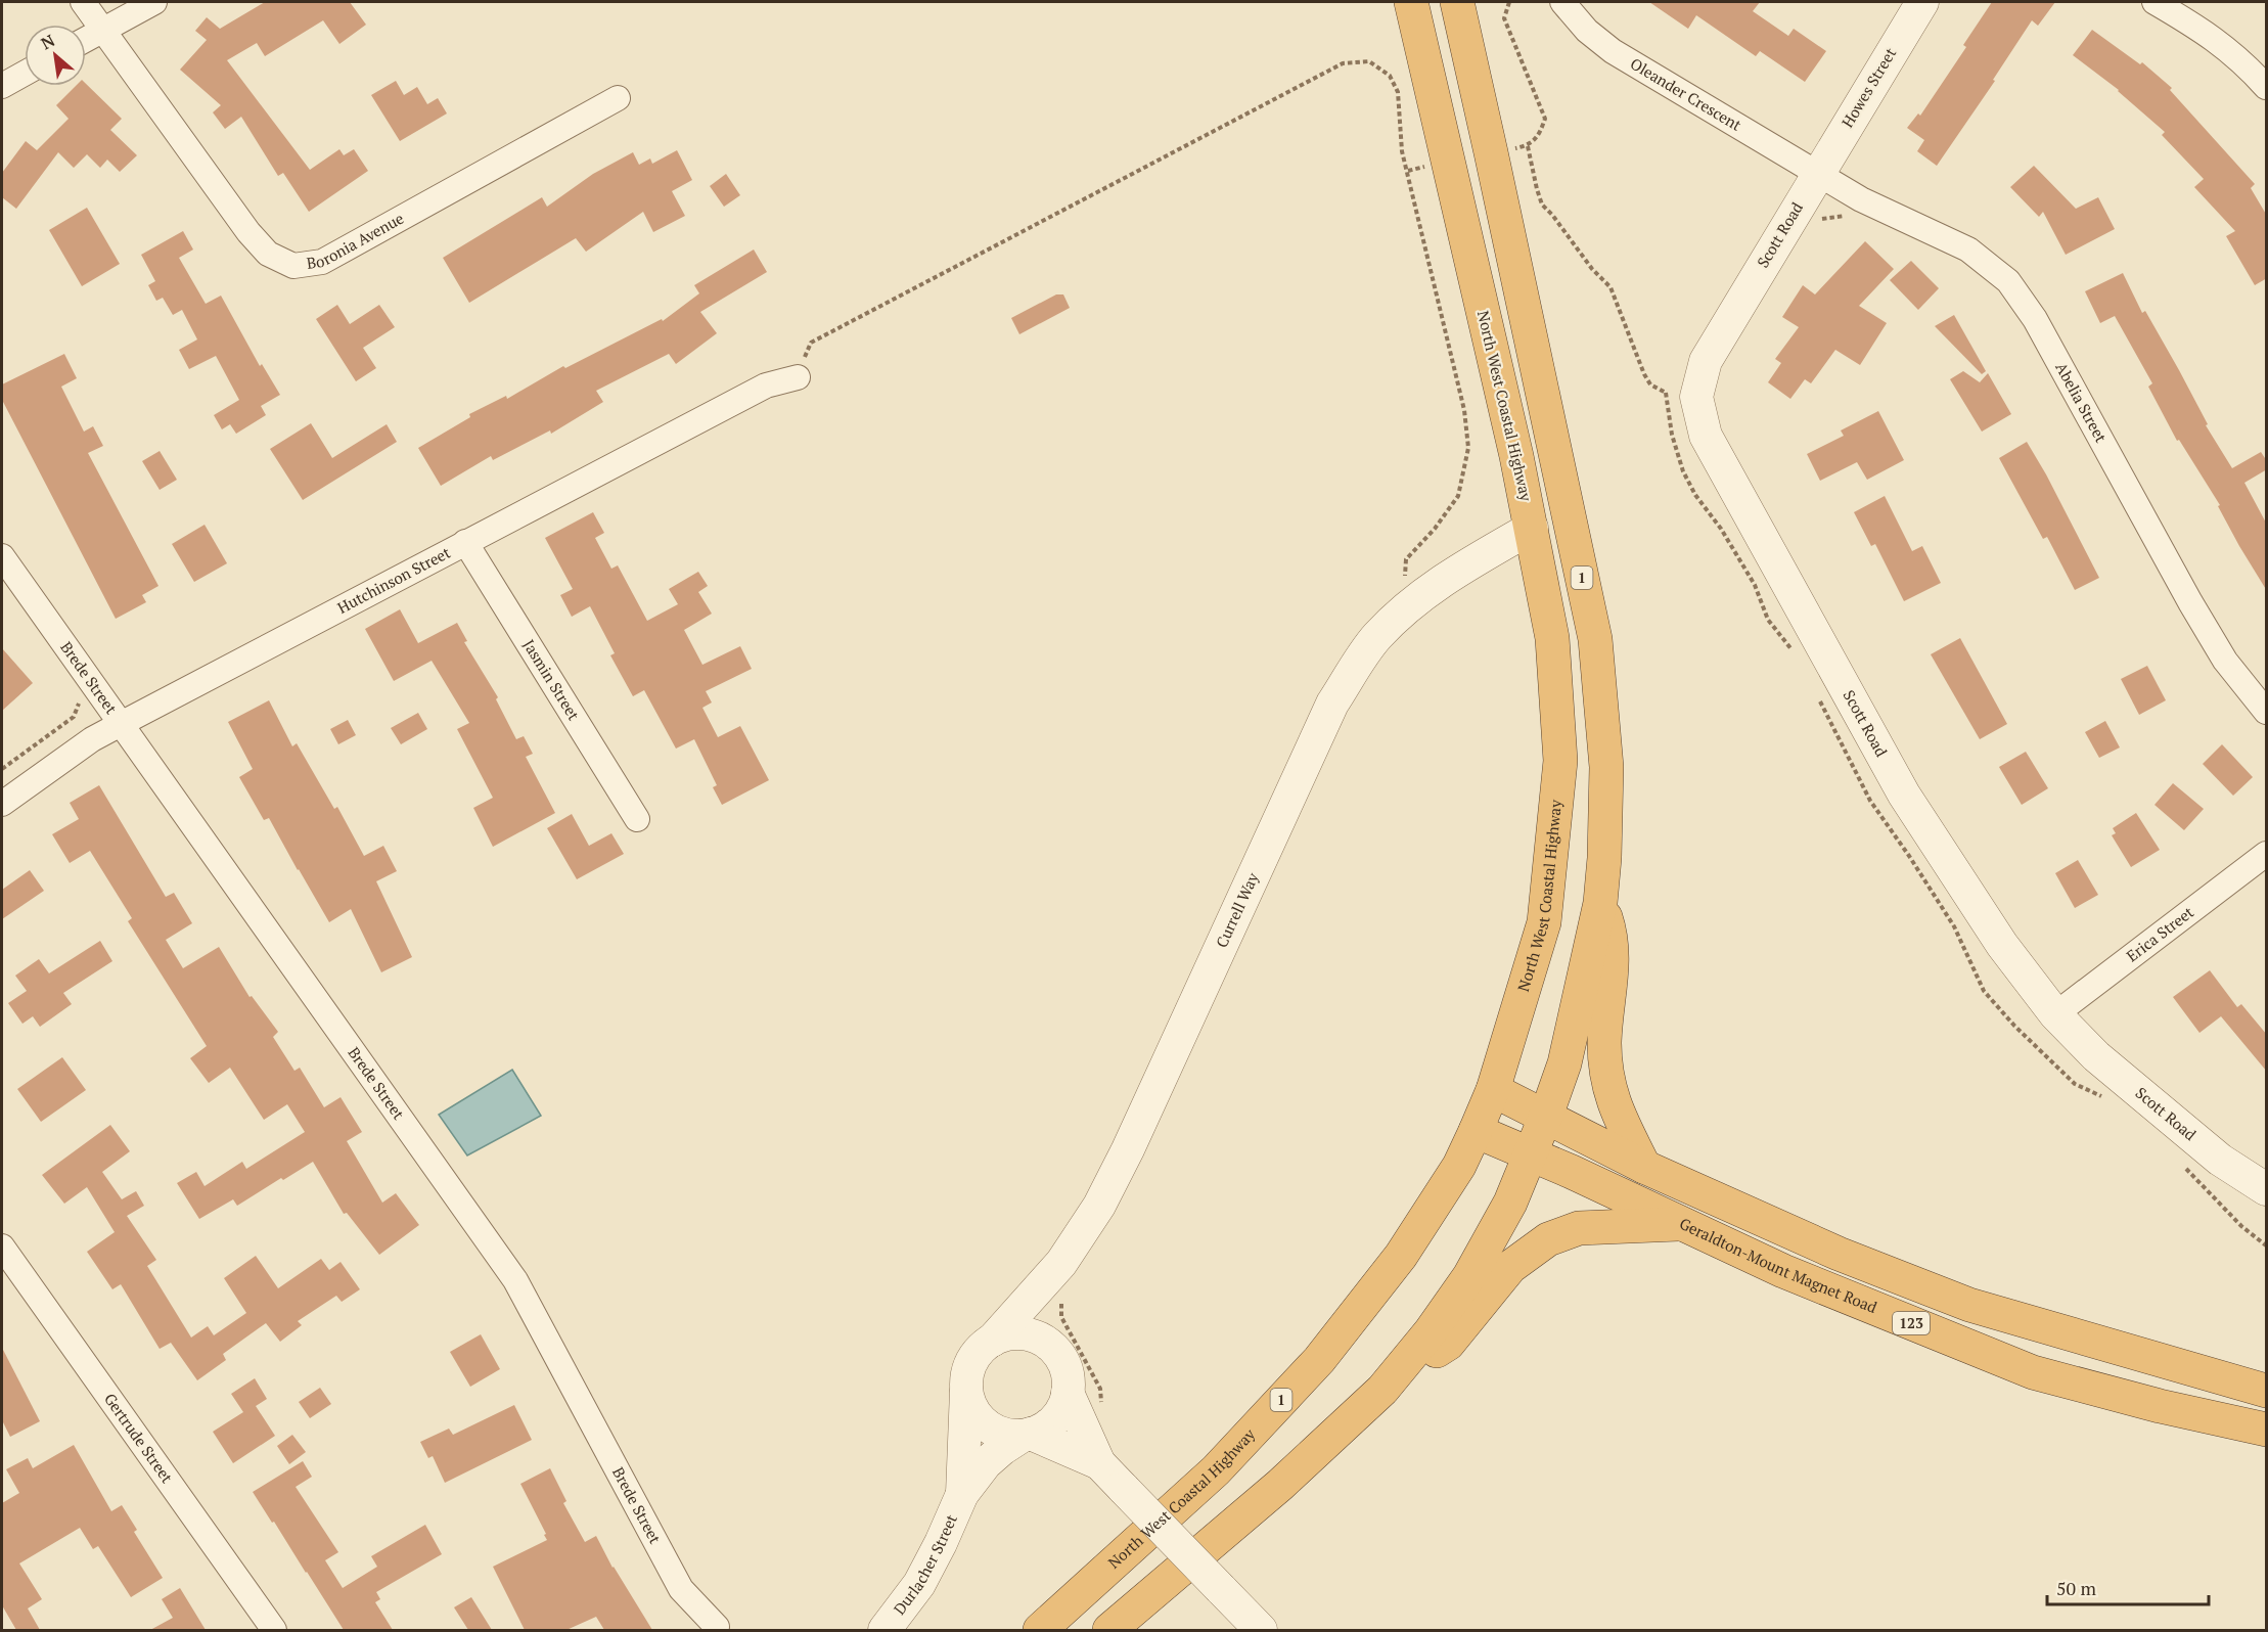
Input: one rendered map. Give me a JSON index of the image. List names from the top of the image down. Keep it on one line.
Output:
{"streets":{"highway":["North West Coastal Highway","1","Geraldton-Mount Magnet Road","123"],"street":["Howes Street","Oleander Crescent","Scott Road","Boronia Avenue","Abelia Street","Hutchinson Street","Brede Street","Jasmin Street","Currell Way","Erica Street","Gertrude Street","Durlacher Street"]},"crossings":[["Howes Street","Oleander Crescent"],["Howes Street","Scott Road"],["Howes Street","Abelia Street"],["Oleander Crescent","Scott Road"],["Oleander Crescent","Abelia Street"],["Scott Road","Abelia Street"],["Scott Road","Erica Street"],["North West Coastal Highway","Currell Way"],["North West Coastal Highway","Geraldton-Mount Magnet Road"],["North West Coastal Highway","123"],["1","Geraldton-Mount Magnet Road"],["1","123"],["Hutchinson Street","Brede Street"],["Hutchinson Street","Jasmin Street"],["Currell Way","Durlacher Street"]],"scale_bar":"50 m","north":"top left"}
